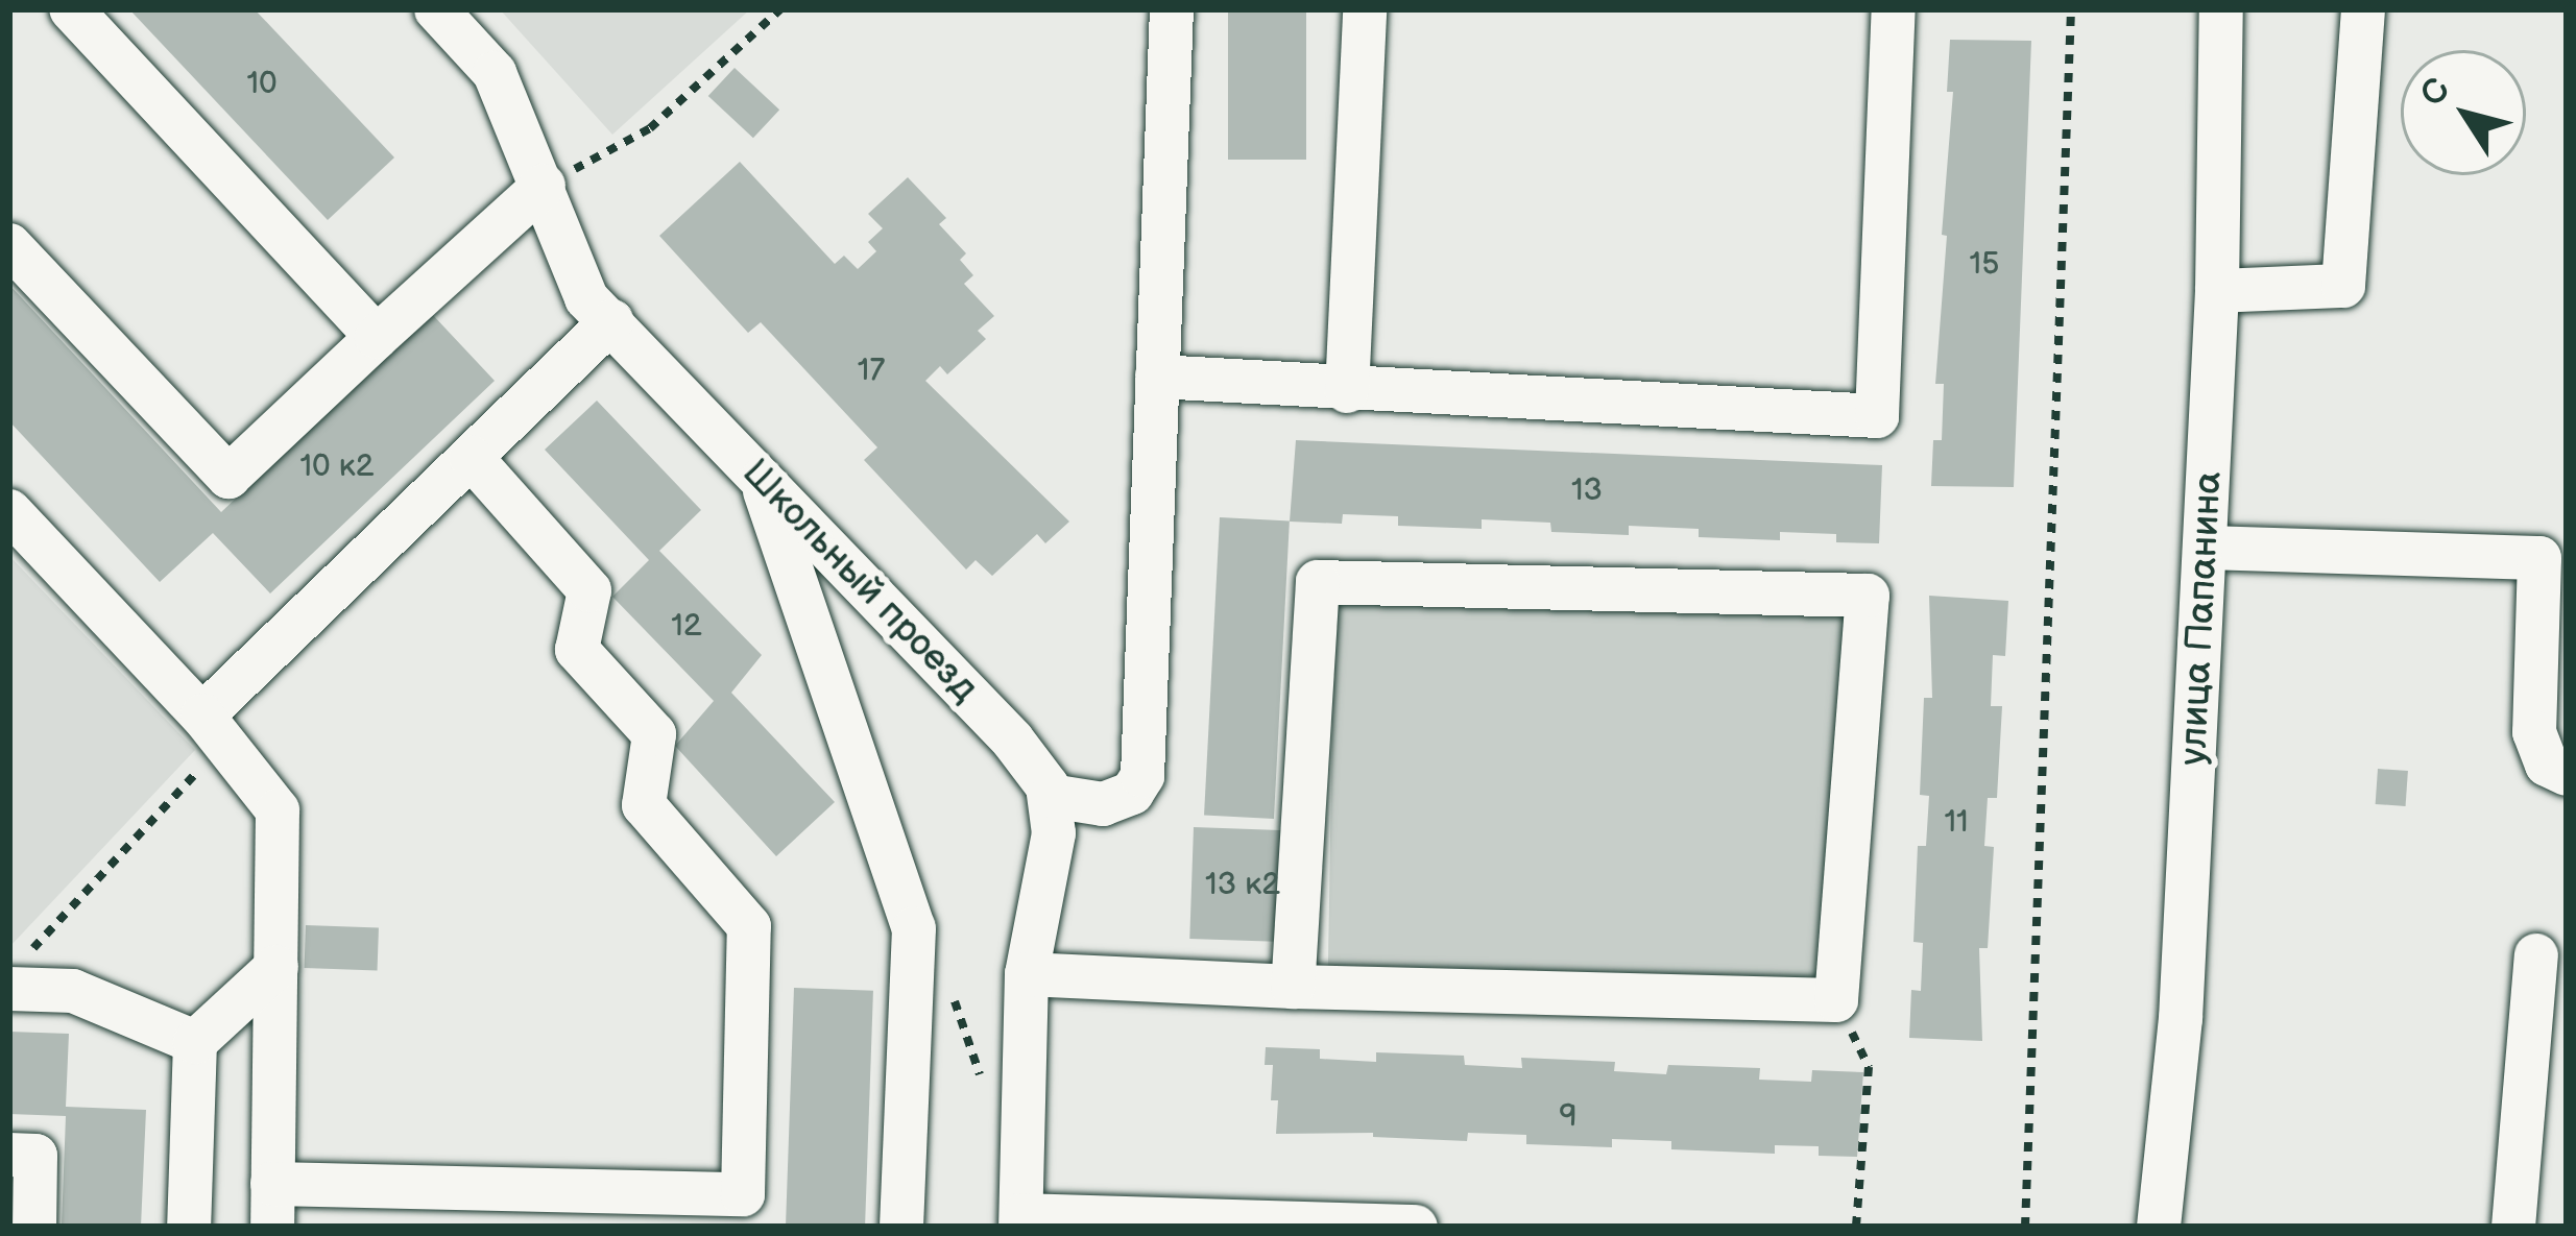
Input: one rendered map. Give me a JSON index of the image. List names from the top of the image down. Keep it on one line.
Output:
{"streets":{"street":["Школьный проезд","улица Папанина"]},"house_numbers":["10","15","17","10 к2","13","12","11","13 к2","9"],"north":"top left"}
